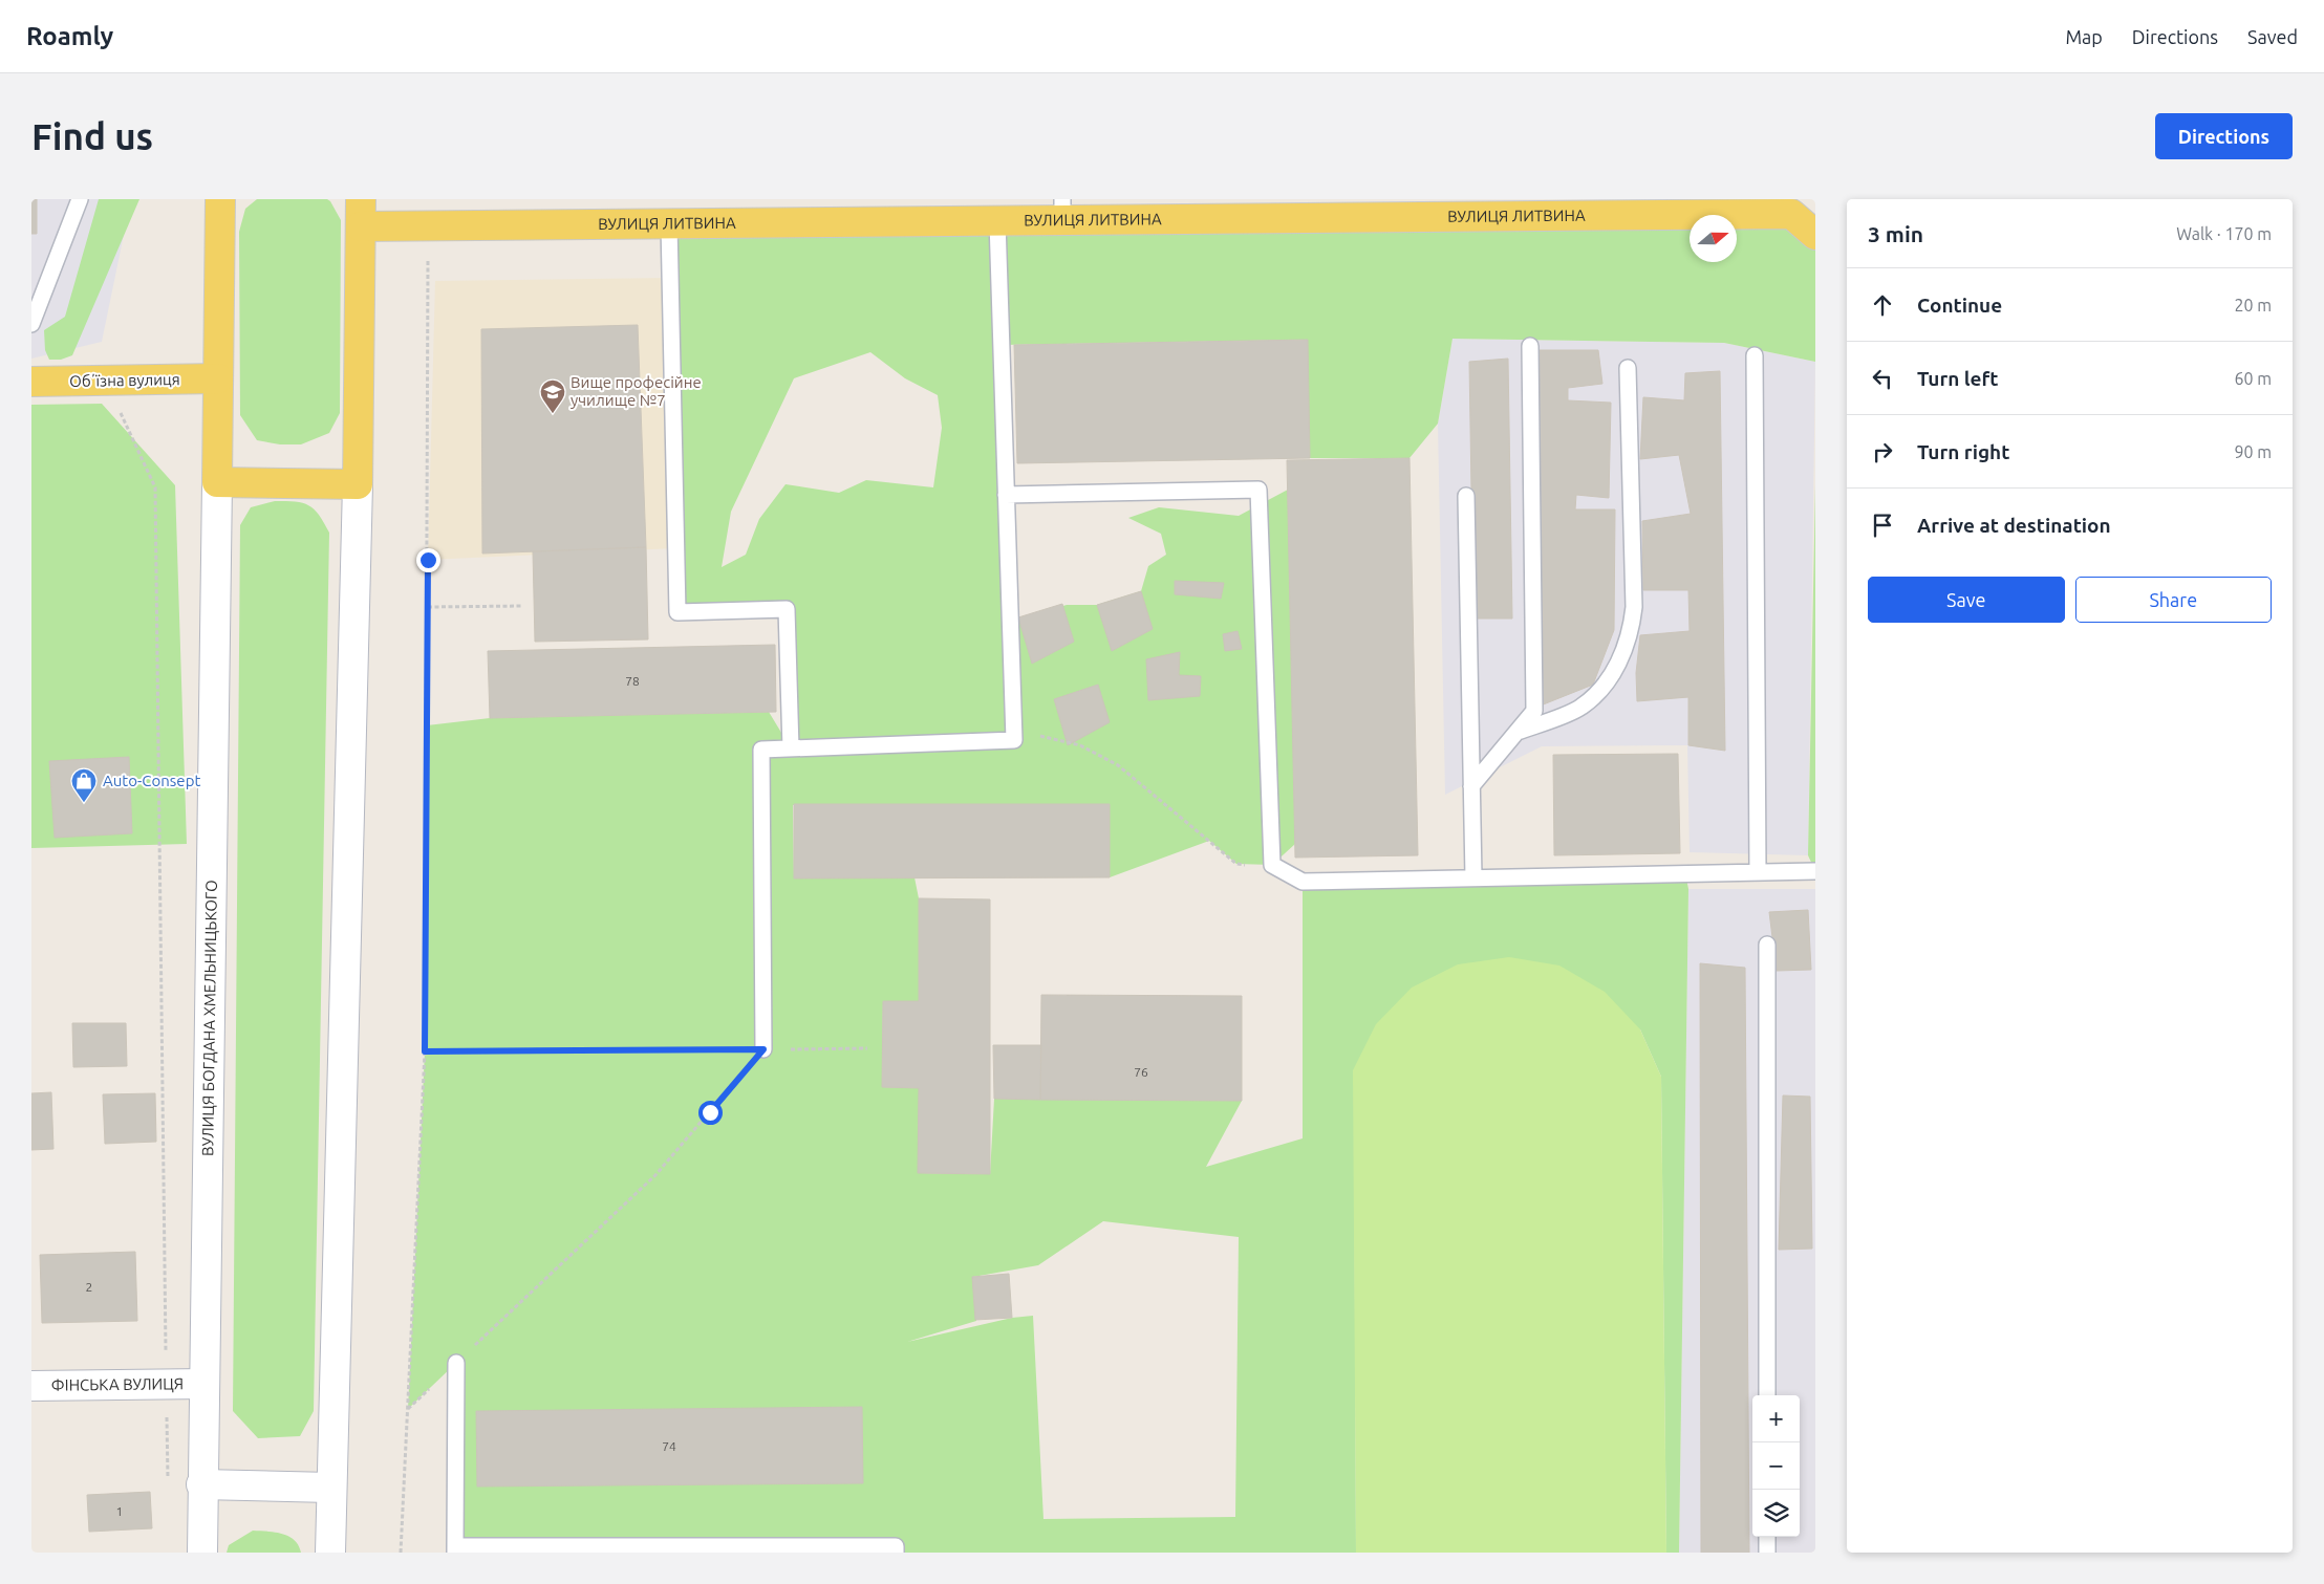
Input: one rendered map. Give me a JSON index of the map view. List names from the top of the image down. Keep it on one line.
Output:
{"streets":{"main road":["ВУЛИЦЯ ЛИТВИНА","Обʼїзна вулиця","ВУЛИЦЯ БОГДАНА ХМЕЛЬНИЦЬКОГО"],"street":["ФІНСЬКА ВУЛИЦЯ"]},"crossings":[["Обʼїзна вулиця","ВУЛИЦЯ БОГДАНА ХМЕЛЬНИЦЬКОГО"],["ВУЛИЦЯ БОГДАНА ХМЕЛЬНИЦЬКОГО","ФІНСЬКА ВУЛИЦЯ"]],"places":{"school or university":["Вище професійне училище №7"],"shop":["Auto-Consept"]},"house_numbers":["78","76","2","74","1"],"north":"right","page":{"header":"Roamly","nav":["Map","Directions","Saved"],"buttons":["Directions",["Save","Share"]],"title":"Find us","heading":["3 min","Walk · 170 m"],"list":[["Continue","20 m"],["Turn left","60 m"],["Turn right","90 m"],"Arrive at destination"],"map_buttons":["+","−"]}}
